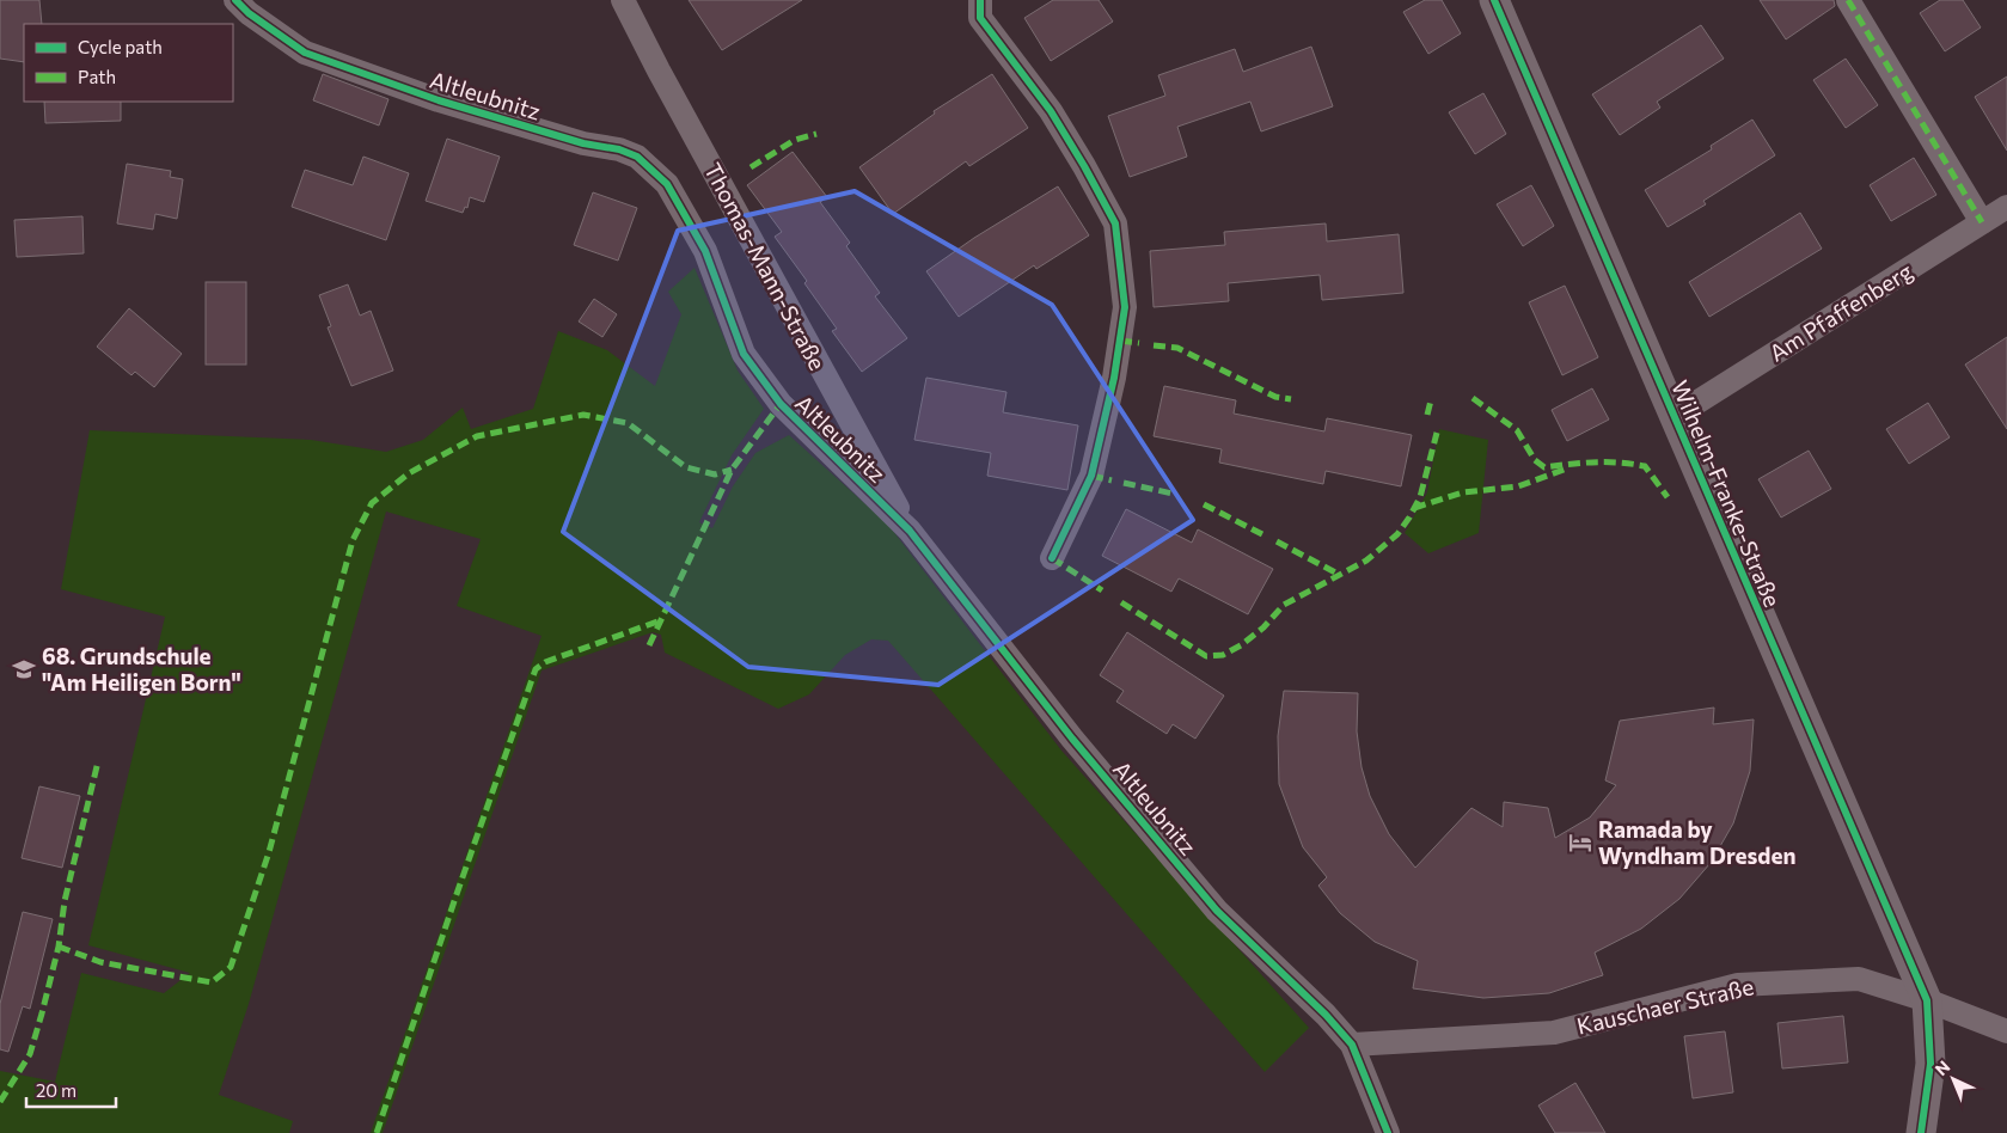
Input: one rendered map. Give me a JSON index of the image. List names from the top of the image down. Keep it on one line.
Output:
{"streets":{"street":["Altleubnitz","Thomas-Mann-Straße","Am Pfaffenberg","Wilhelm-Franke-Straße","Kauschaer Straße"]},"crossings":[["Altleubnitz","Thomas-Mann-Straße"],["Altleubnitz","Kauschaer Straße"],["Am Pfaffenberg","Wilhelm-Franke-Straße"],["Wilhelm-Franke-Straße","Kauschaer Straße"]],"places":{"school or university":["68. Grundschule \"Am Heiligen Born\""],"hotel":["Ramada by Wyndham Dresden"]},"legend":["Cycle path","Path"],"scale_bar":"20 m","north":"top left"}
